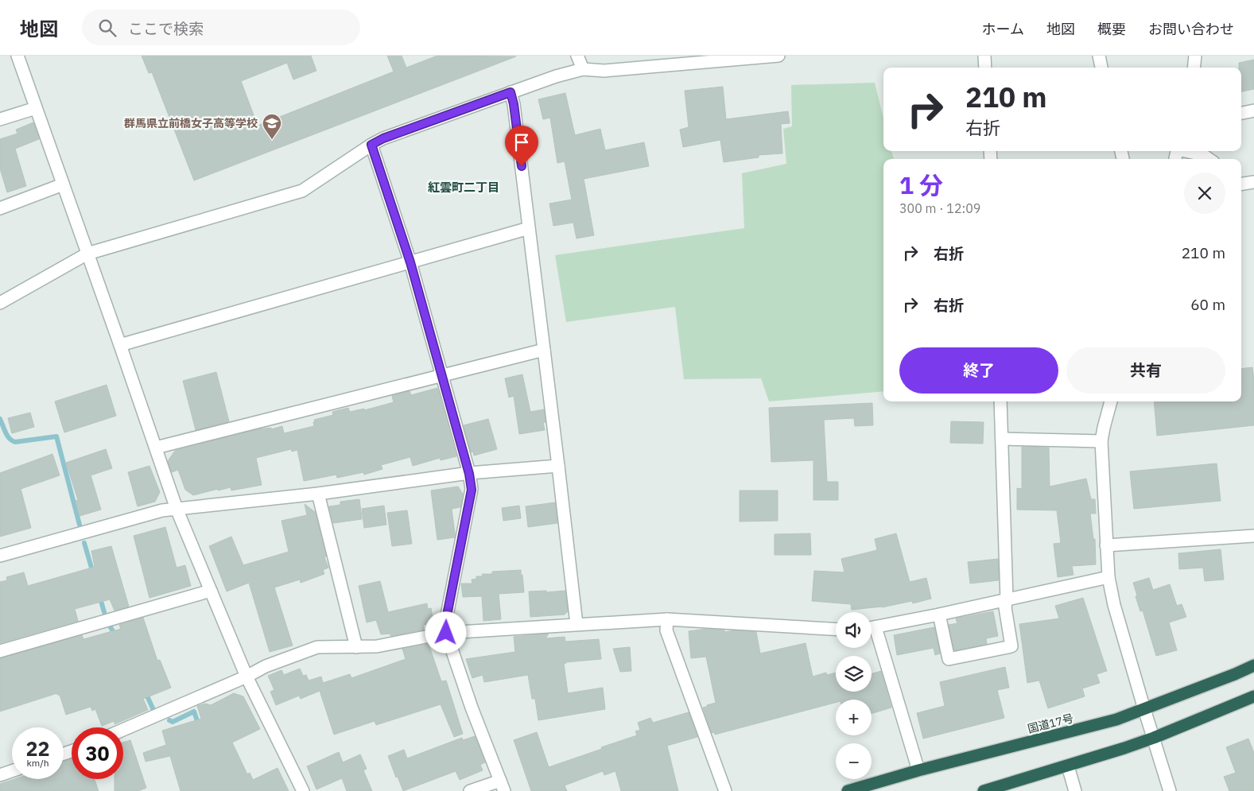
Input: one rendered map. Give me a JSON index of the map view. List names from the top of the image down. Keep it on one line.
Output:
{"streets":{"highway":["国道17号"]},"districts":["紅雲町二丁目"],"places":{"school or university":["群馬県立前橋女子高等学校"]},"page":{"header":"地図","search":"ここで検索","nav":["ホーム","地図","概要","お問い合わせ"],"turn":["210 m","右折"],"heading":["1 分","300 m · 12:09"],"list":[{"name":"右折","value":"210 m"},{"name":"右折","value":"60 m"}],"buttons":["終了","共有"],"map_buttons":["+","−"],"speed":"22 km/h","limit":"30"}}
